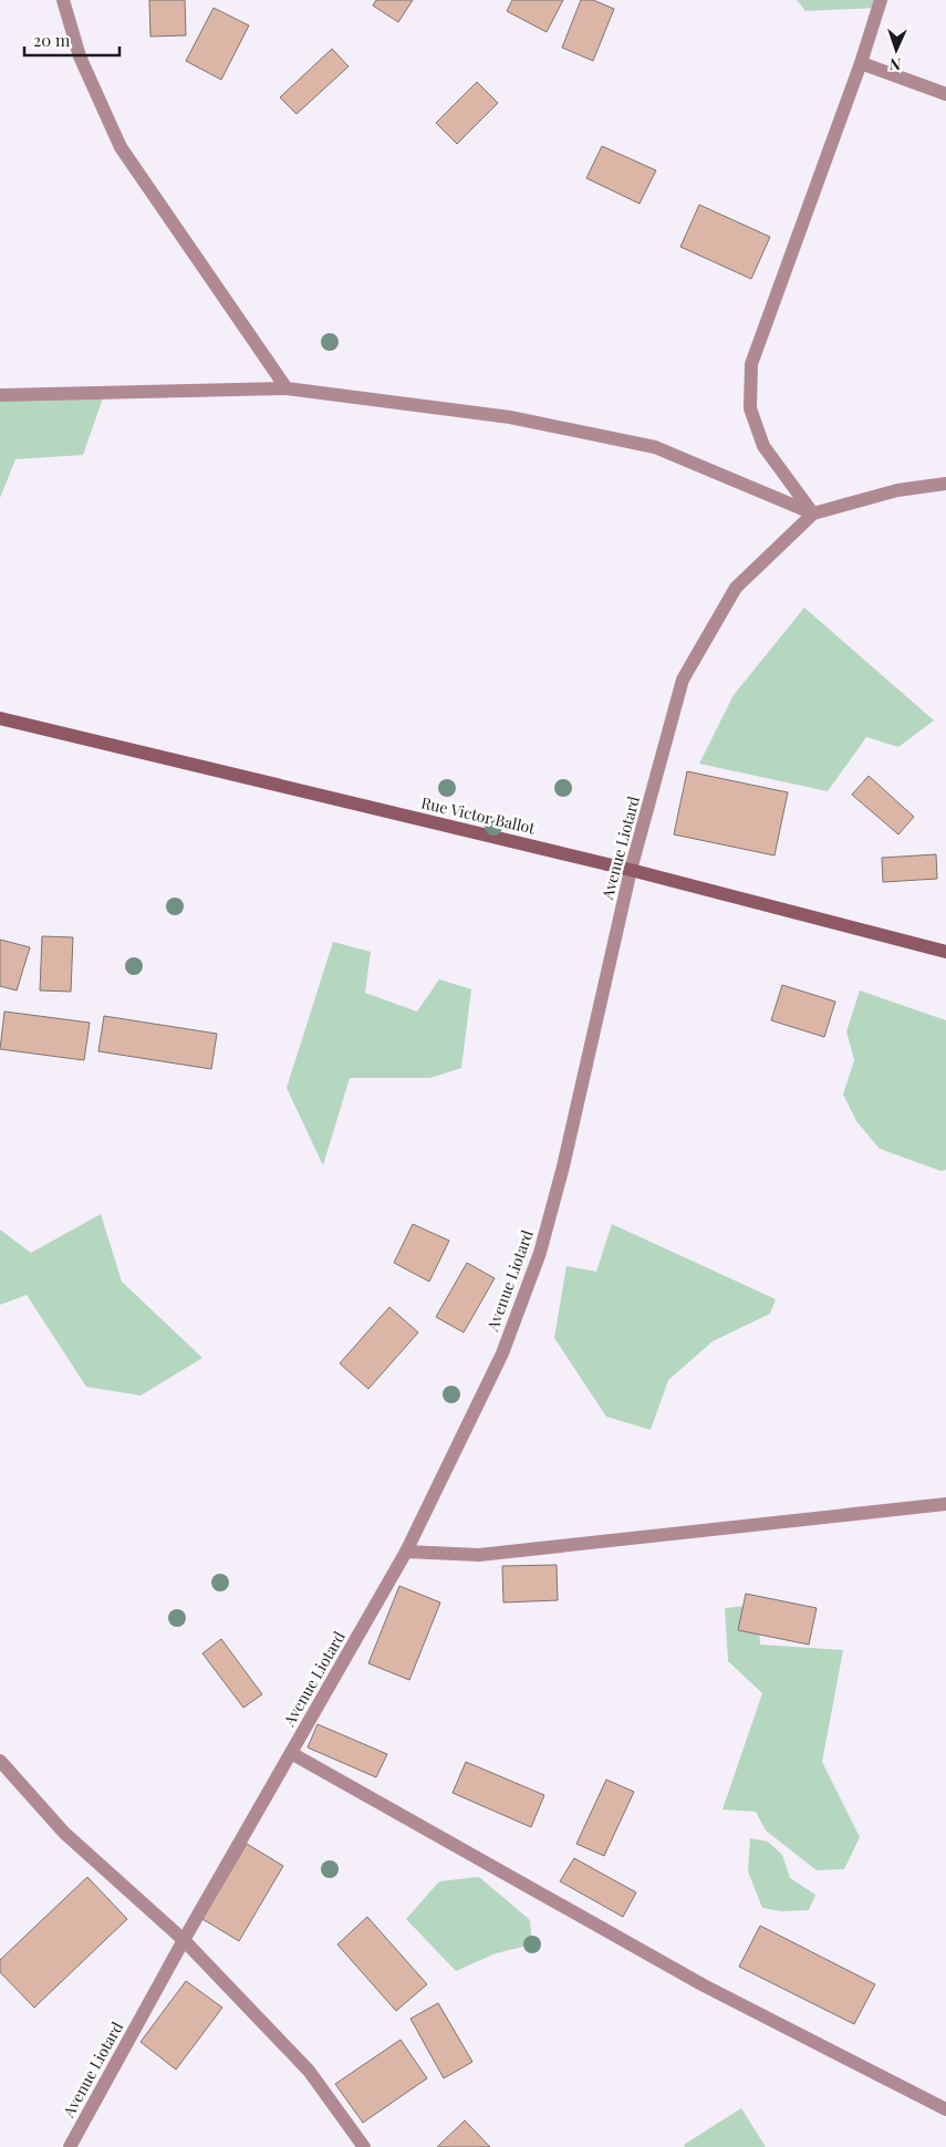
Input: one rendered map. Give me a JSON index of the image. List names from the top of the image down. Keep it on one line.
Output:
{"streets":{"main road":["Rue Victor Ballot"],"street":["Avenue Liotard"]},"crossings":[["Rue Victor Ballot","Avenue Liotard"]],"scale_bar":"20 m","north":"bottom"}
